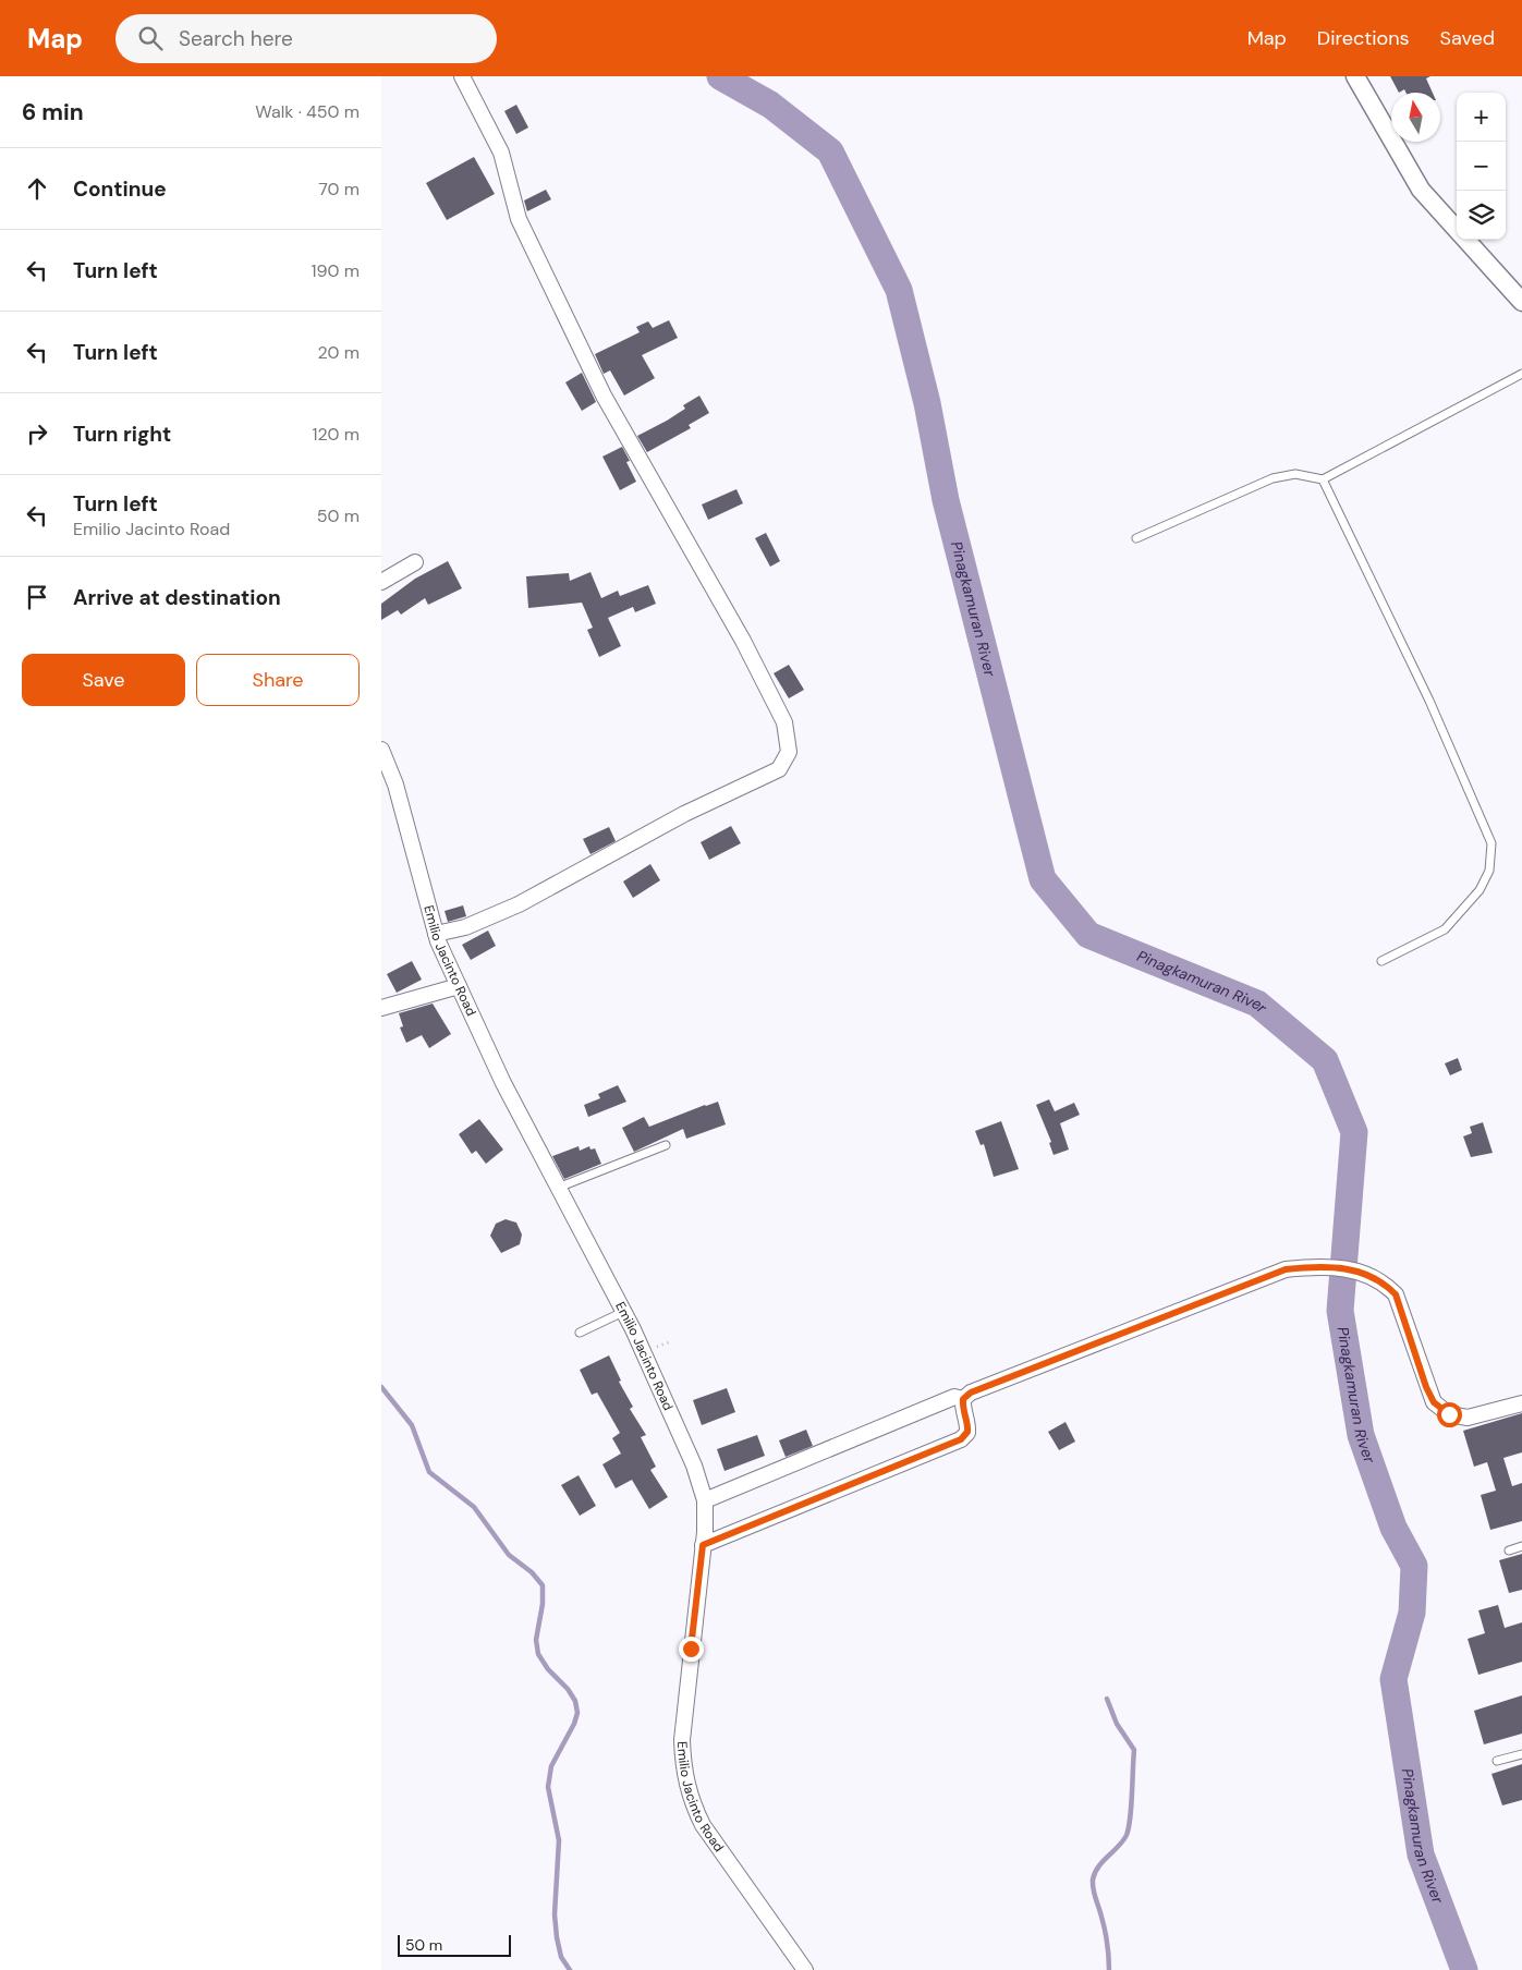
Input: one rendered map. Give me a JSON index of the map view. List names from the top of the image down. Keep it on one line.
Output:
{"streets":{"street":["Emilio Jacinto Road"]},"water":["Pinagkamuran River"],"scale_bar":"50 m","north":"top","page":{"header":"Map","search":"Search here","nav":["Map","Directions","Saved"],"heading":["6 min","Walk · 450 m"],"map_buttons":["+","−"],"list":[["Continue","70 m"],["Turn left","190 m"],["Turn left","20 m"],["Turn right","120 m"],["Turn left","Emilio Jacinto Road","50 m"],"Arrive at destination"],"buttons":["Save","Share"],"scale":"50 m"}}
